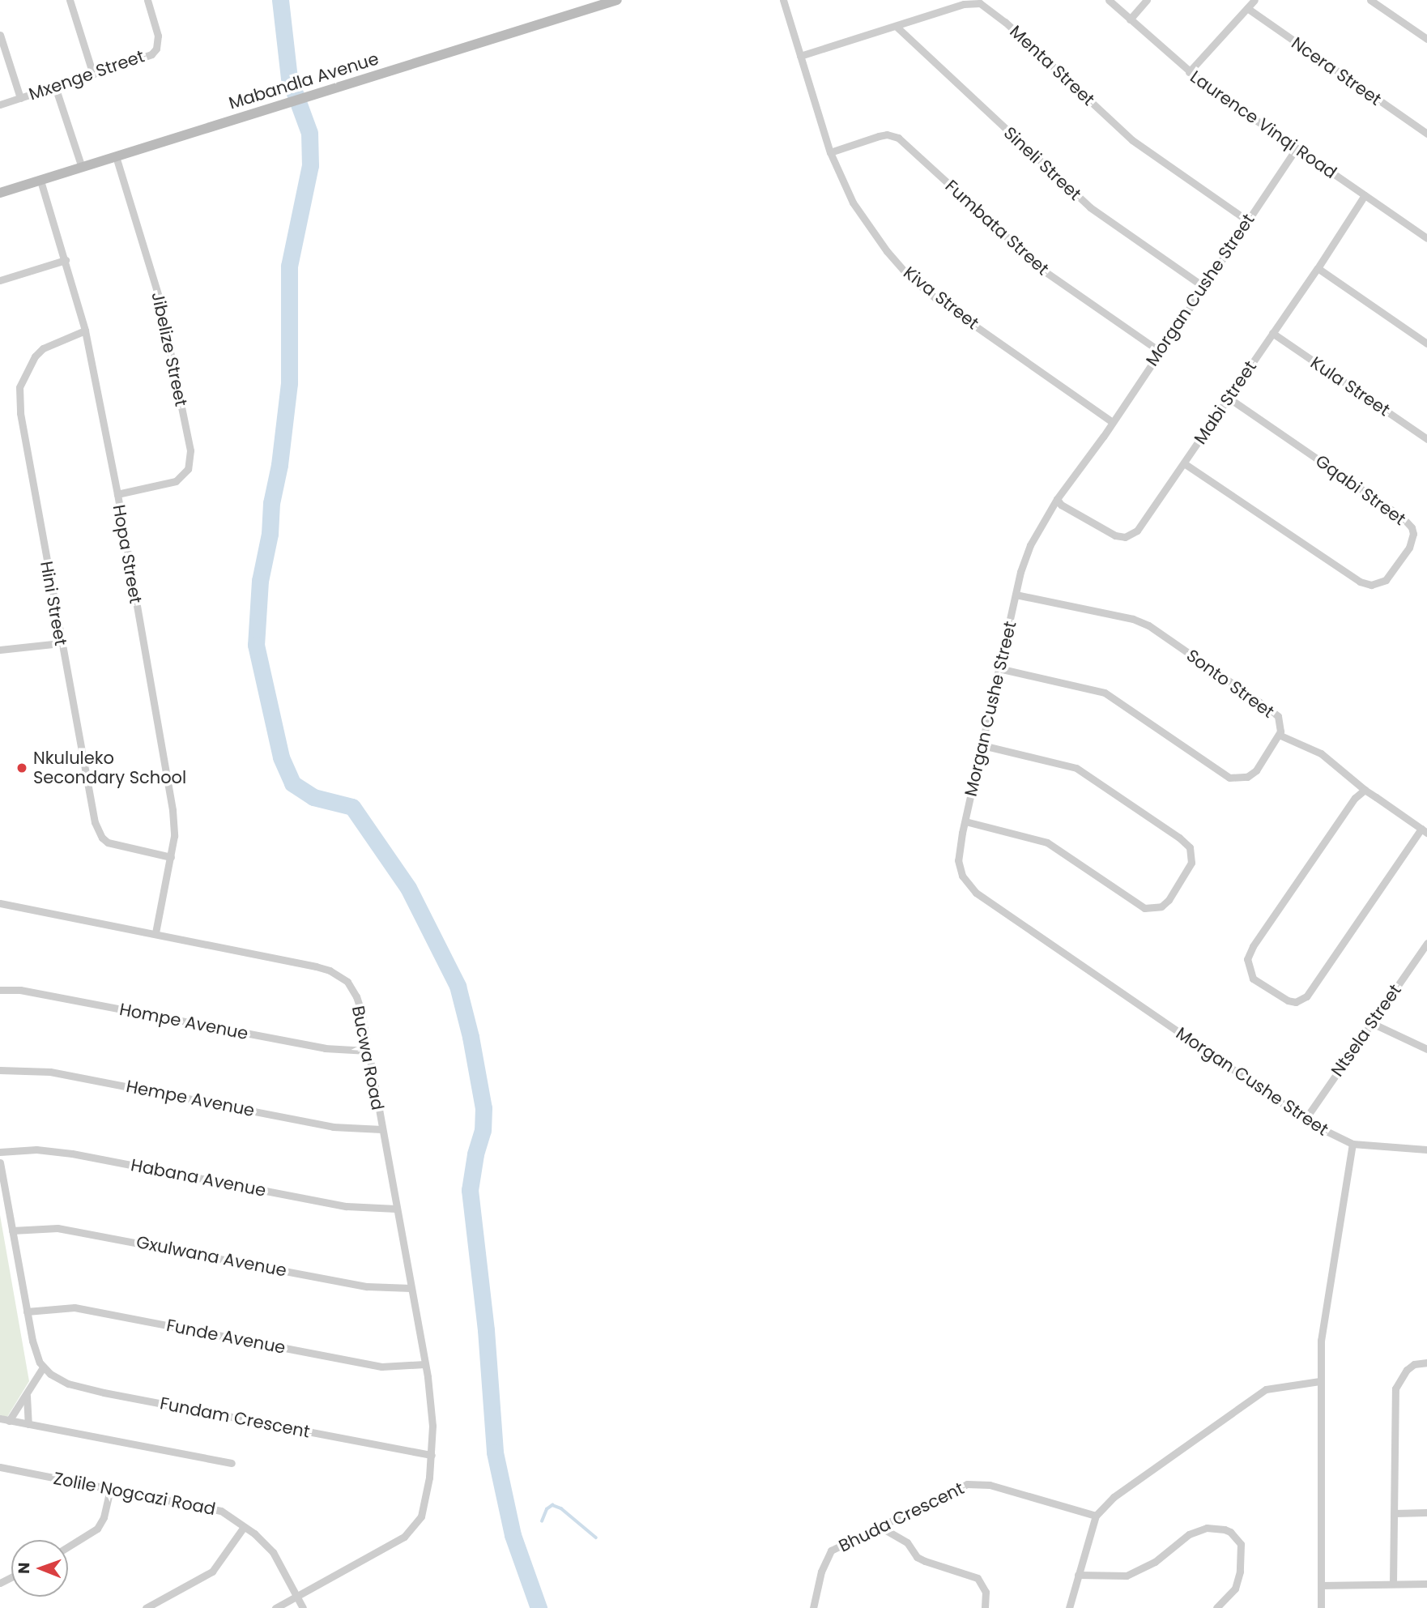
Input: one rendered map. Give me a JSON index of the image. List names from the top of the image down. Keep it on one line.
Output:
{"streets":{"street":["Menta Street","Ncera Street","Mxenge Street","Mabandla Avenue","Laurence Vinqi Road","Sineli Street","Fumbata Street","Morgan Cushe Street","Kiva Street","Jibelize Street","Kula Street","Mabi Street","Gqabi Street","Hopa Street","Hini Street","Sonto Street","Hompe Avenue","Ntsela Street","Bucwa Road","Hempe Avenue","Habana Avenue","Gxulwana Avenue","Funde Avenue","Fundam Crescent","Zolile Nogcazi Road","Bhuda Crescent"]},"crossings":[["Menta Street","Sineli Street"],["Menta Street","Morgan Cushe Street"],["Menta Street","Kiva Street"],["Mabandla Avenue","Jibelize Street"],["Mabandla Avenue","Hopa Street"],["Laurence Vinqi Road","Morgan Cushe Street"],["Laurence Vinqi Road","Mabi Street"],["Sineli Street","Morgan Cushe Street"],["Fumbata Street","Morgan Cushe Street"],["Fumbata Street","Kiva Street"],["Morgan Cushe Street","Kiva Street"],["Morgan Cushe Street","Mabi Street"],["Morgan Cushe Street","Sonto Street"],["Morgan Cushe Street","Ntsela Street"],["Jibelize Street","Hopa Street"],["Kula Street","Mabi Street"],["Mabi Street","Gqabi Street"],["Hopa Street","Hini Street"],["Hopa Street","Bucwa Road"],["Hompe Avenue","Bucwa Road"],["Bucwa Road","Hempe Avenue"],["Bucwa Road","Habana Avenue"],["Bucwa Road","Gxulwana Avenue"],["Bucwa Road","Funde Avenue"],["Bucwa Road","Fundam Crescent"],["Bucwa Road","Zolile Nogcazi Road"]],"places":["Nkululeko Secondary School"],"north":"left"}
